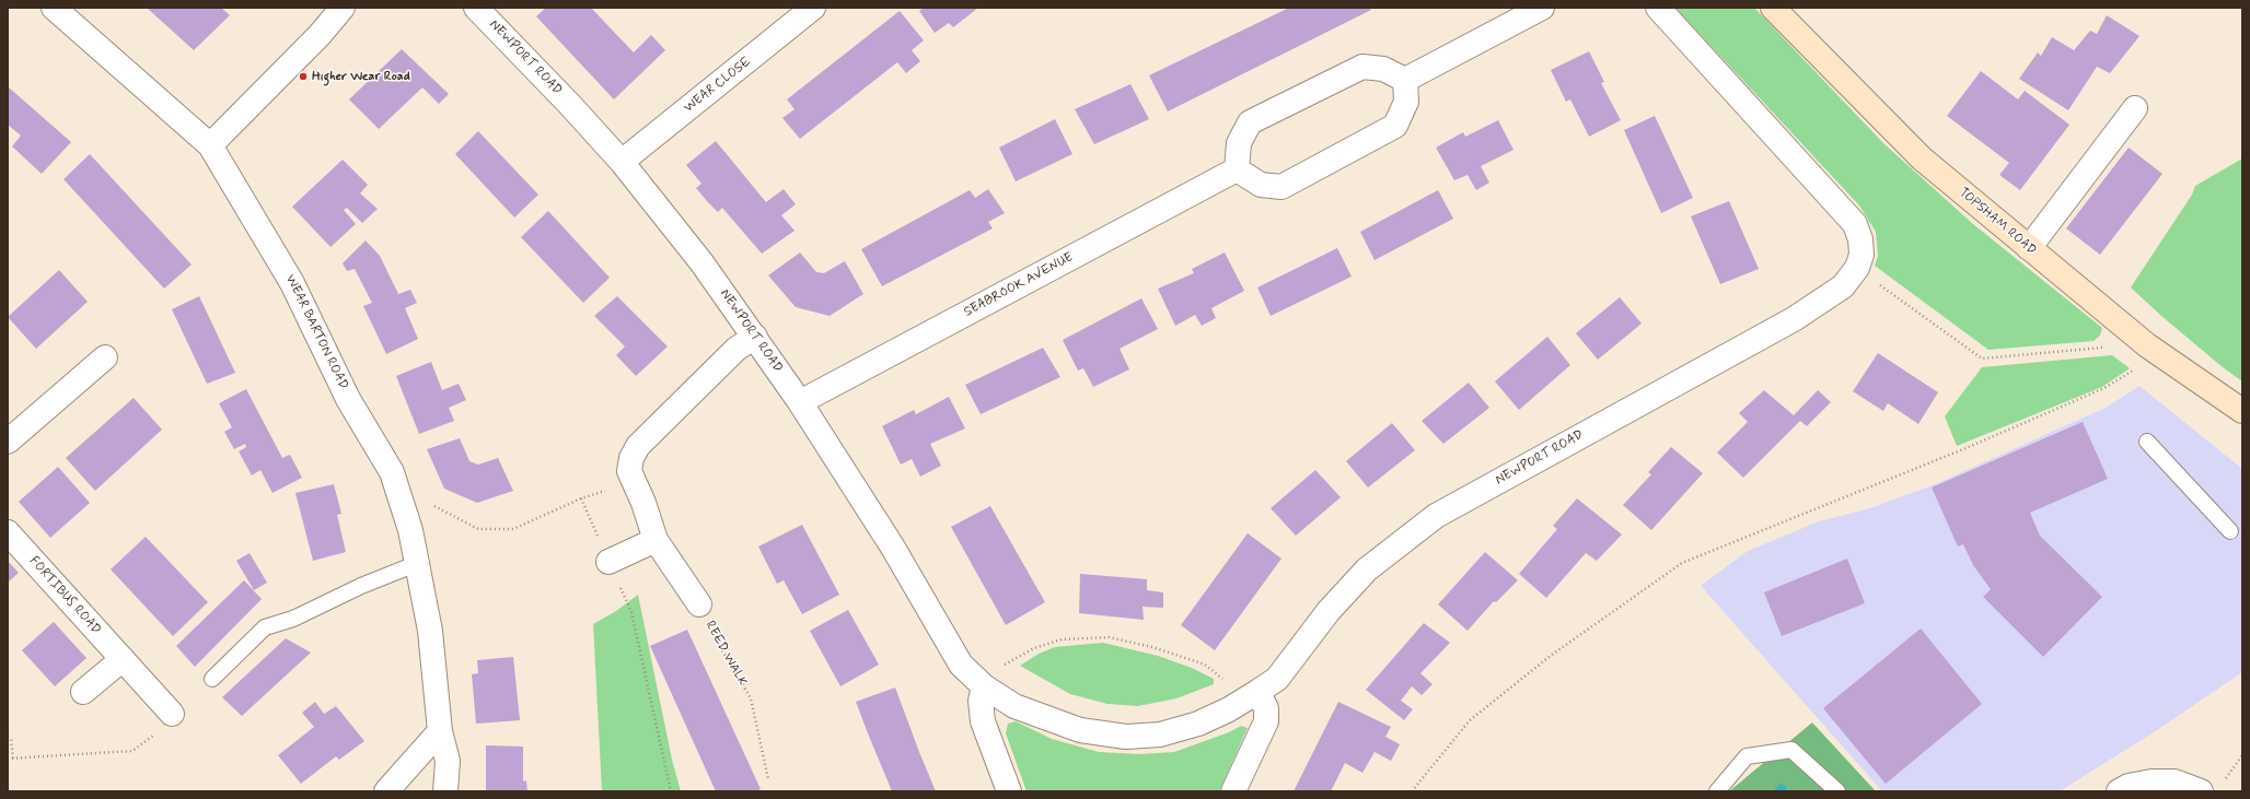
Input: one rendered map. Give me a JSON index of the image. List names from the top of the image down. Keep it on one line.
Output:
{"streets":{"street":["NEWPORT ROAD","WEAR CLOSE","TOPSHAM ROAD","SEABROOK AVENUE","WEAR BARTON ROAD","FORTIBUS ROAD","REED WALK"]},"crossings":[["NEWPORT ROAD","WEAR CLOSE"],["NEWPORT ROAD","SEABROOK AVENUE"],["NEWPORT ROAD","REED WALK"]],"places":["Higher Wear Road"]}
